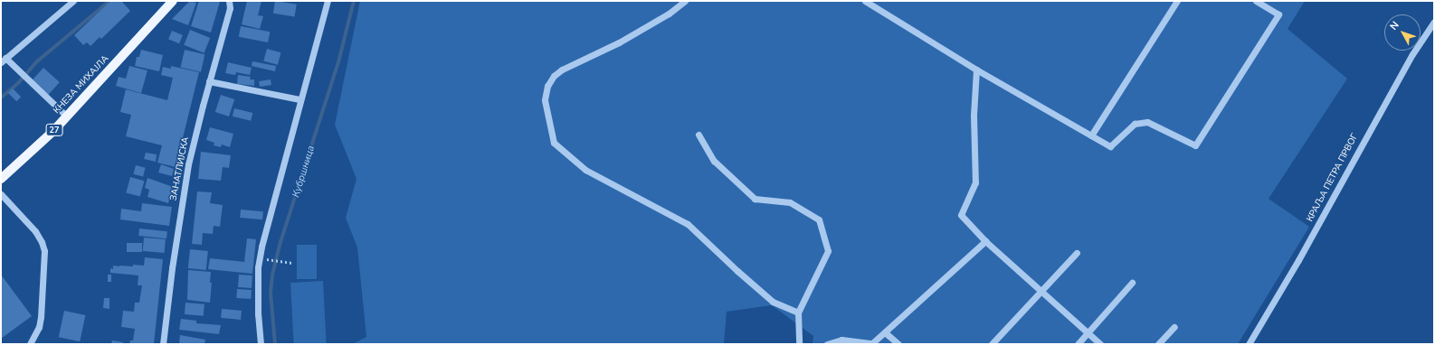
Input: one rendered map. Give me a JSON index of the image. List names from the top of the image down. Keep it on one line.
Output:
{"streets":{"main road":["КНЕЗА МИХАЈЛА","27"],"street":["ЗАНАТЛИЈСКА","КРАЉА ПЕТРА ПРВОГ"]},"water":["Кубршница"],"north":"top left"}
